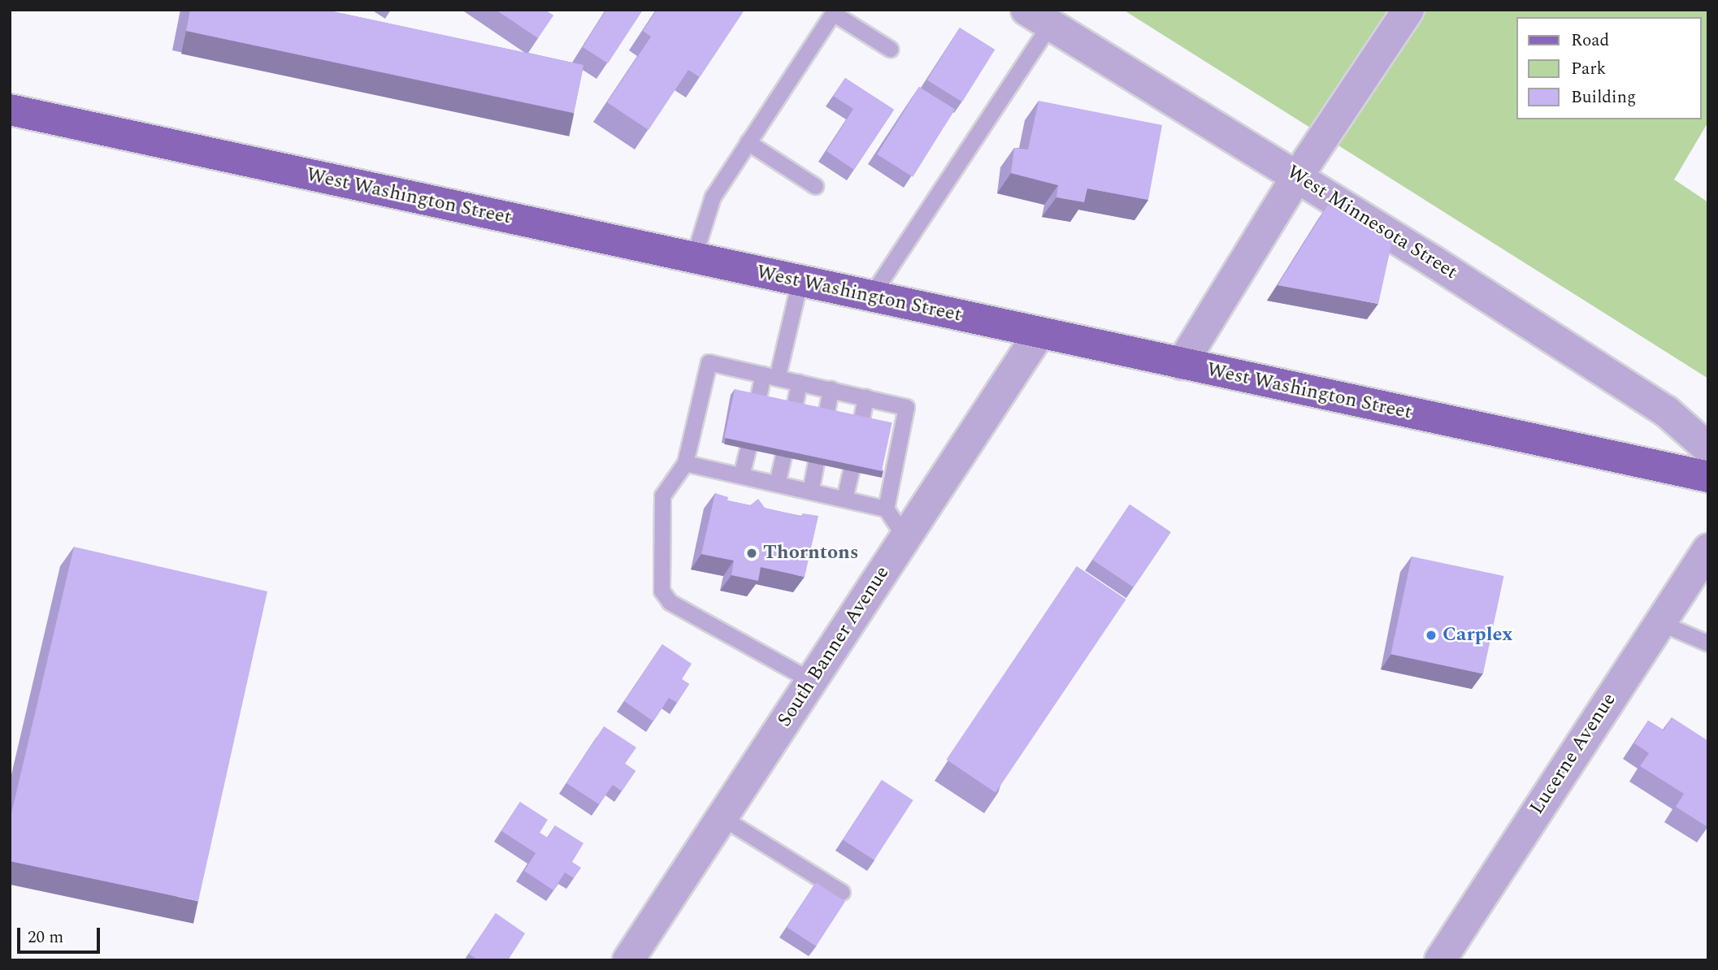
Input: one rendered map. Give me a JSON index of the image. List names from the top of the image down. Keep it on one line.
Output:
{"streets":{"main road":["West Washington Street"],"street":["West Minnesota Street","South Banner Avenue","Lucerne Avenue"]},"crossings":[["West Washington Street","South Banner Avenue"]],"places":["Thorntons","Carplex"],"legend":["Road","Park","Building"],"scale_bar":"20 m"}
